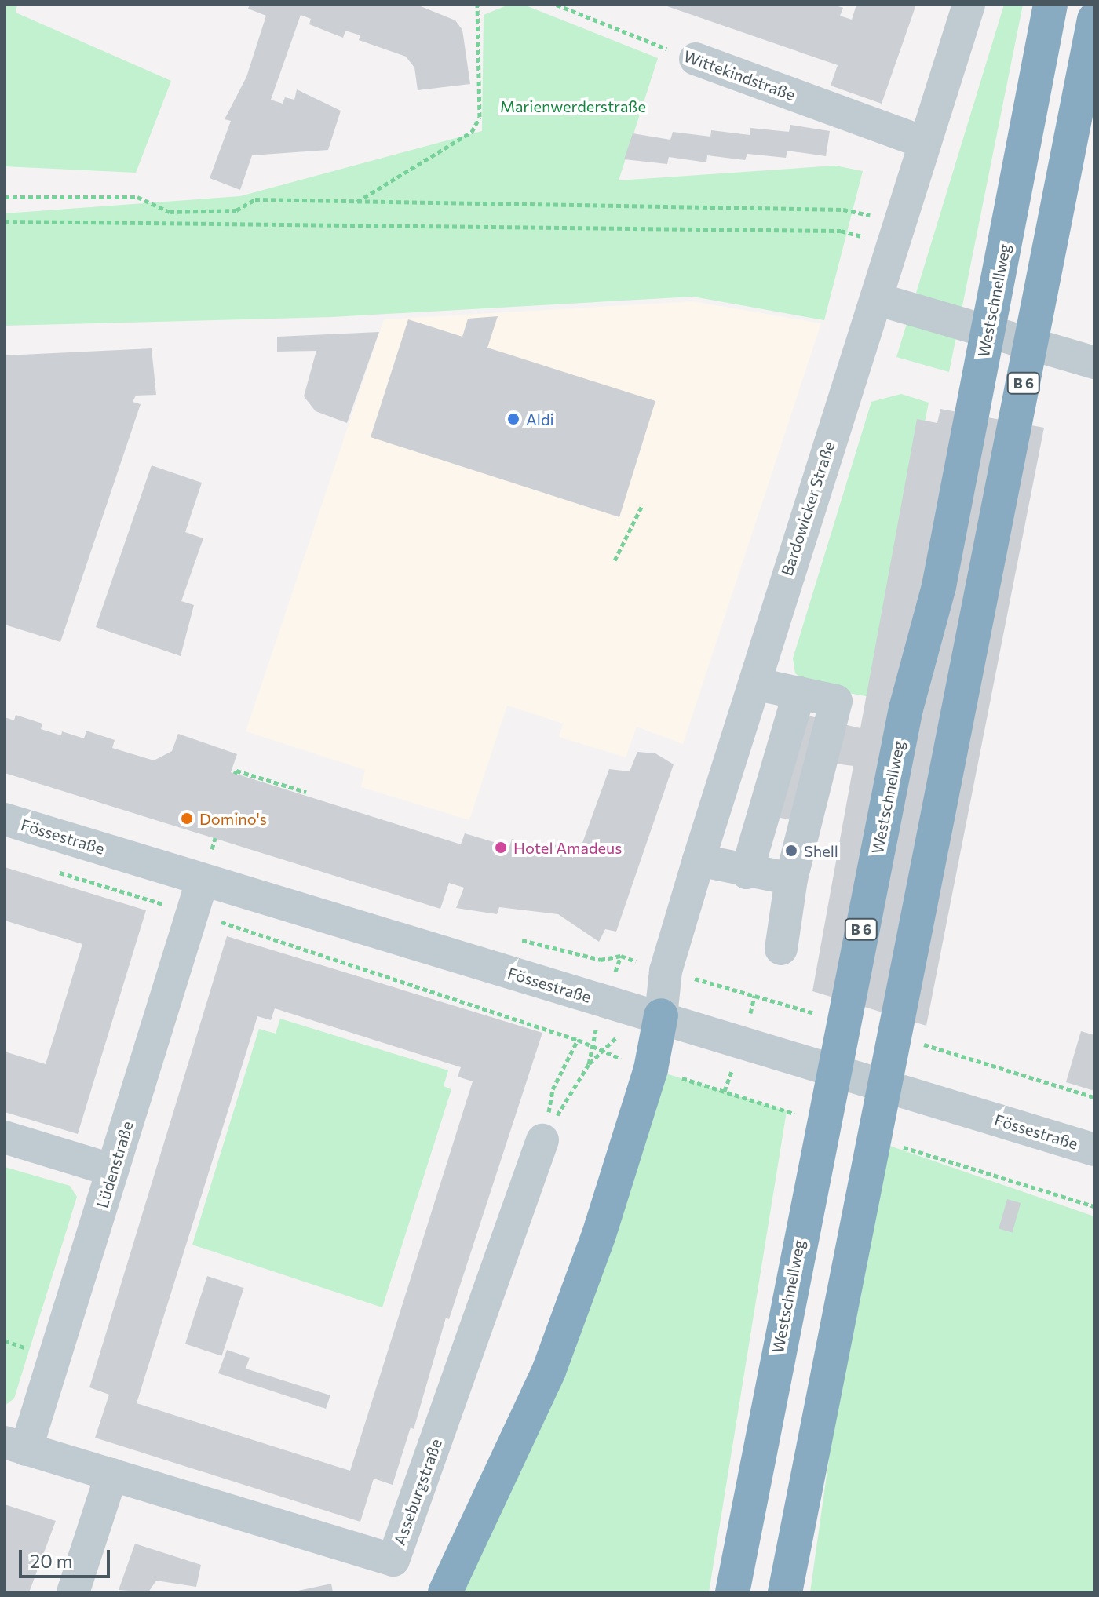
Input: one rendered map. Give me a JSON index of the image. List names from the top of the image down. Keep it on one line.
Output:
{"streets":{"highway":["Westschnellweg","B 6"],"street":["Wittekindstraße","Bardowicker Straße","Fössestraße","Lüdenstraße","Asseburgstraße"]},"crossings":[["Wittekindstraße","Bardowicker Straße"],["Bardowicker Straße","Fössestraße"],["Fössestraße","Lüdenstraße"],["Lüdenstraße","Asseburgstraße"]],"parks":["Marienwerderstraße"],"places":["Aldi","Domino's","Hotel Amadeus","Shell"],"scale_bar":"20 m"}
